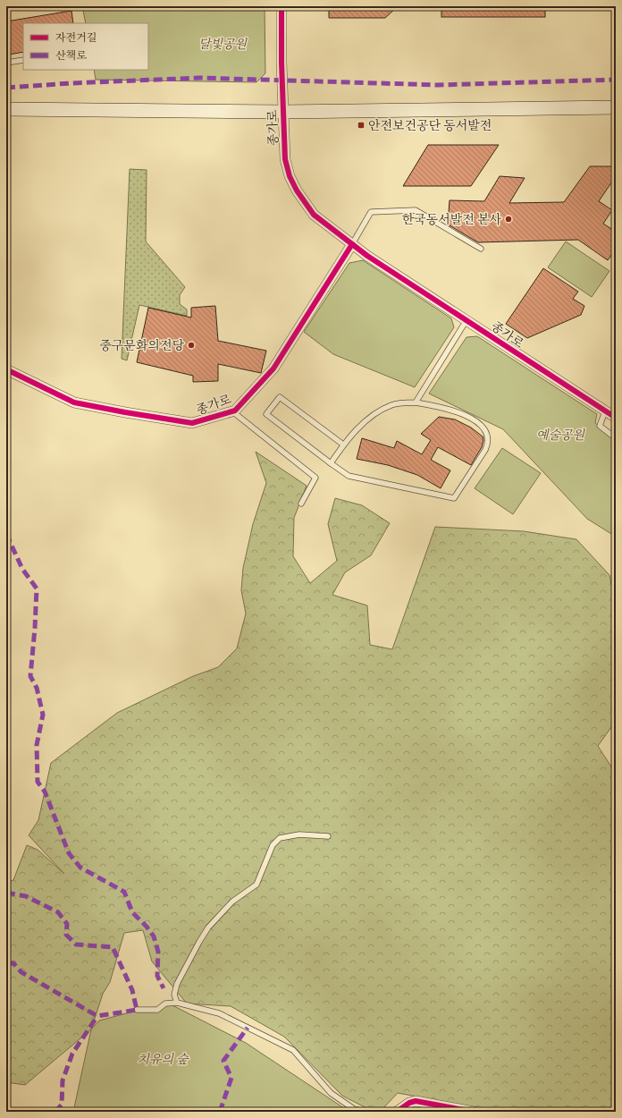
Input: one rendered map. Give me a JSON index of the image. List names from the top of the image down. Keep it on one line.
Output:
{"streets":{"main road":["종가로"]},"parks":["달빛공원","예술공원","치유의 숲"],"places":{"transit":["안전보건공단 동서발전"],"other":["한국동서발전 본사","중구문화의전당"]},"legend":["자전거길","산책로"]}
